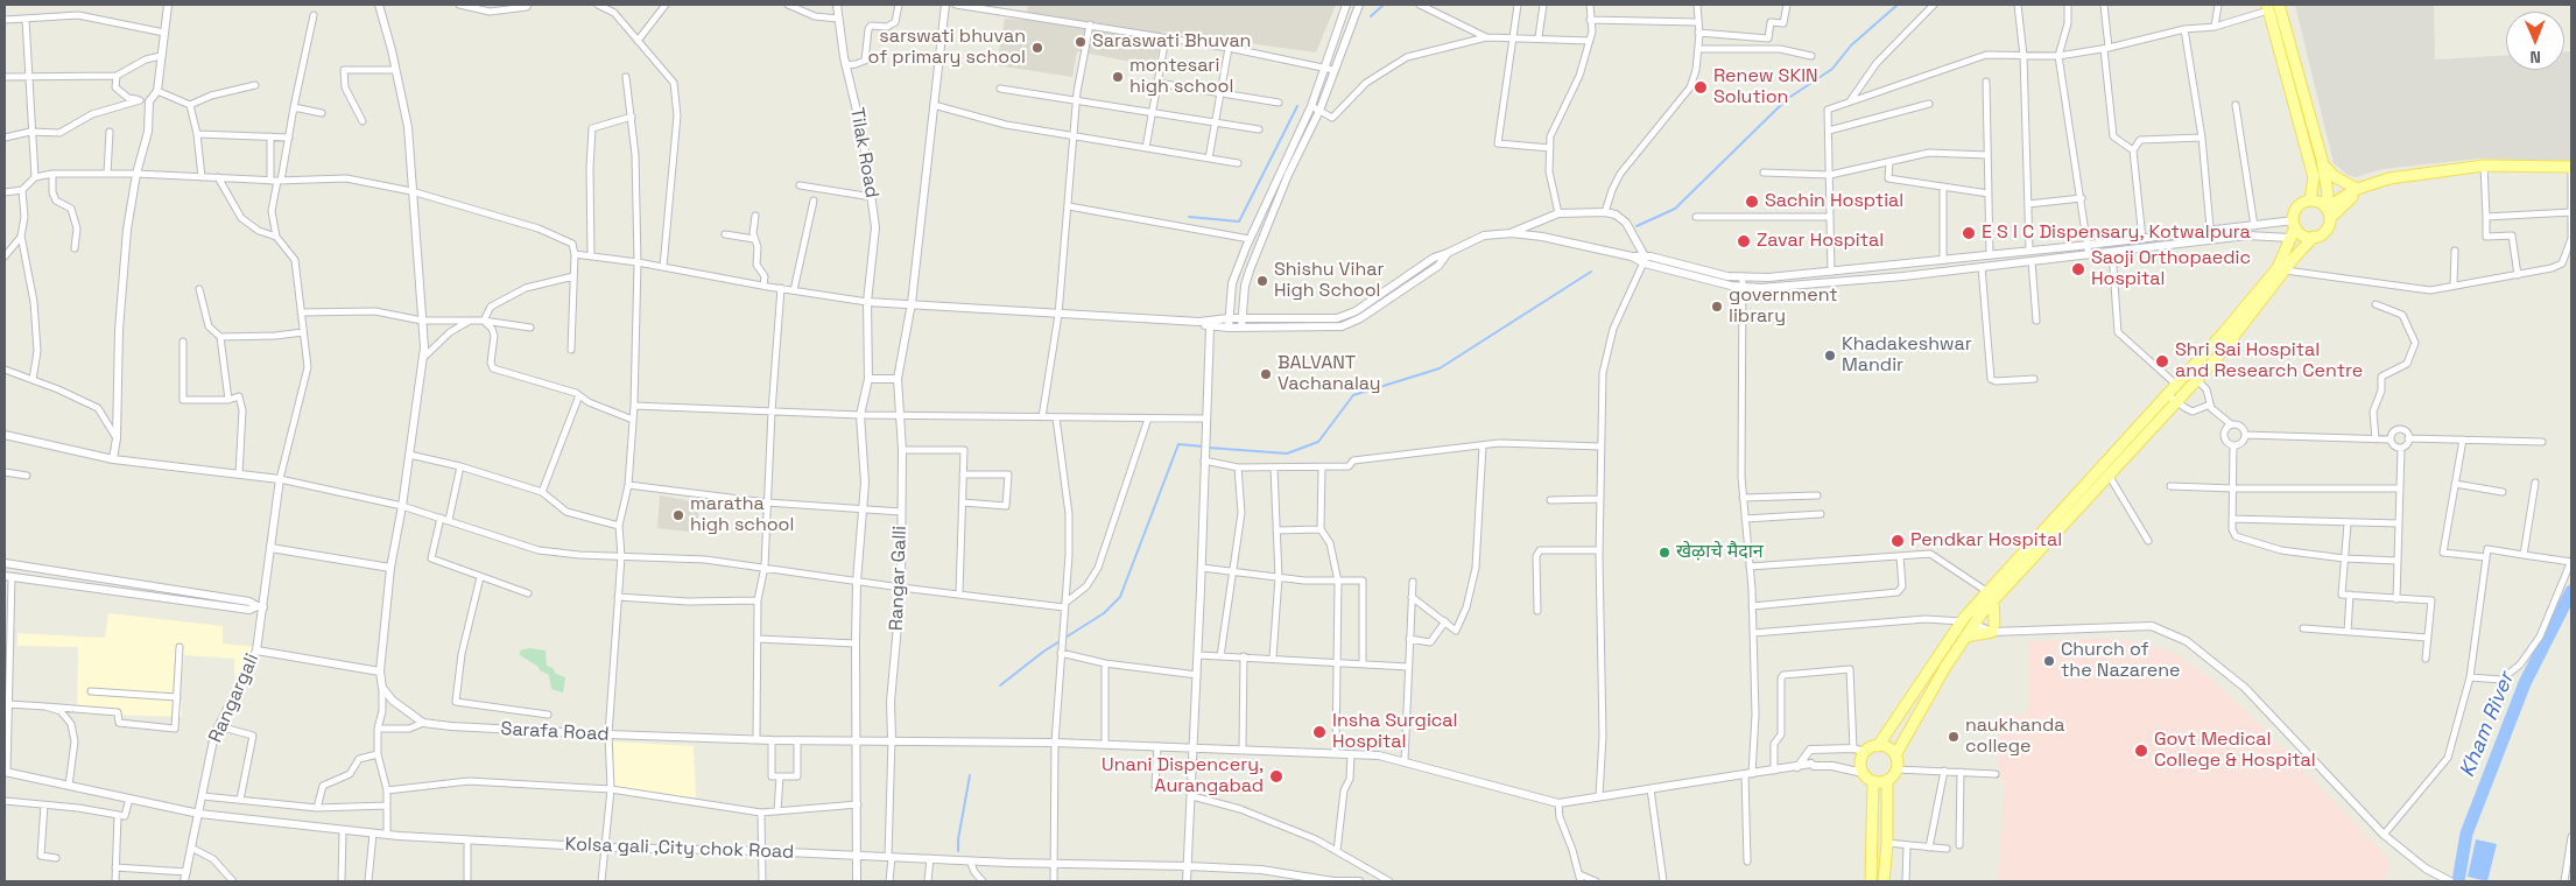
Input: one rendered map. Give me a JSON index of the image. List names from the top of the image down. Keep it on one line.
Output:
{"streets":{"street":["Tilak Road","Rangar Galli","Rangargali","Sarafa Road","Kolsa gali ,City chok Road"]},"crossings":[["Tilak Road","Sarafa Road"],["Tilak Road","Kolsa gali ,City chok Road"],["Rangar Galli","Sarafa Road"],["Rangargali","Kolsa gali ,City chok Road"]],"water":["Kham River"],"places":["Saraswati Bhuvan","sarswati bhuvan of primary school","montesari high school","Renew SKIN Solution","Sachin Hosptial","E S I C Dispensary, Kotwalpura","Zavar Hospital","Saoji Orthopaedic Hospital","Shishu Vihar High School","government library","Khadakeshwar Mandir","Shri Sai Hospital and Research Centre","BALVANT Vachanalay","maratha high school","Pendkar Hospital","खेऴाचे मैदान","Church of the Nazarene","Insha Surgical Hospital","naukhanda college","Govt Medical College & Hospital","Unani Dispencery, Aurangabad"],"north":"bottom"}
